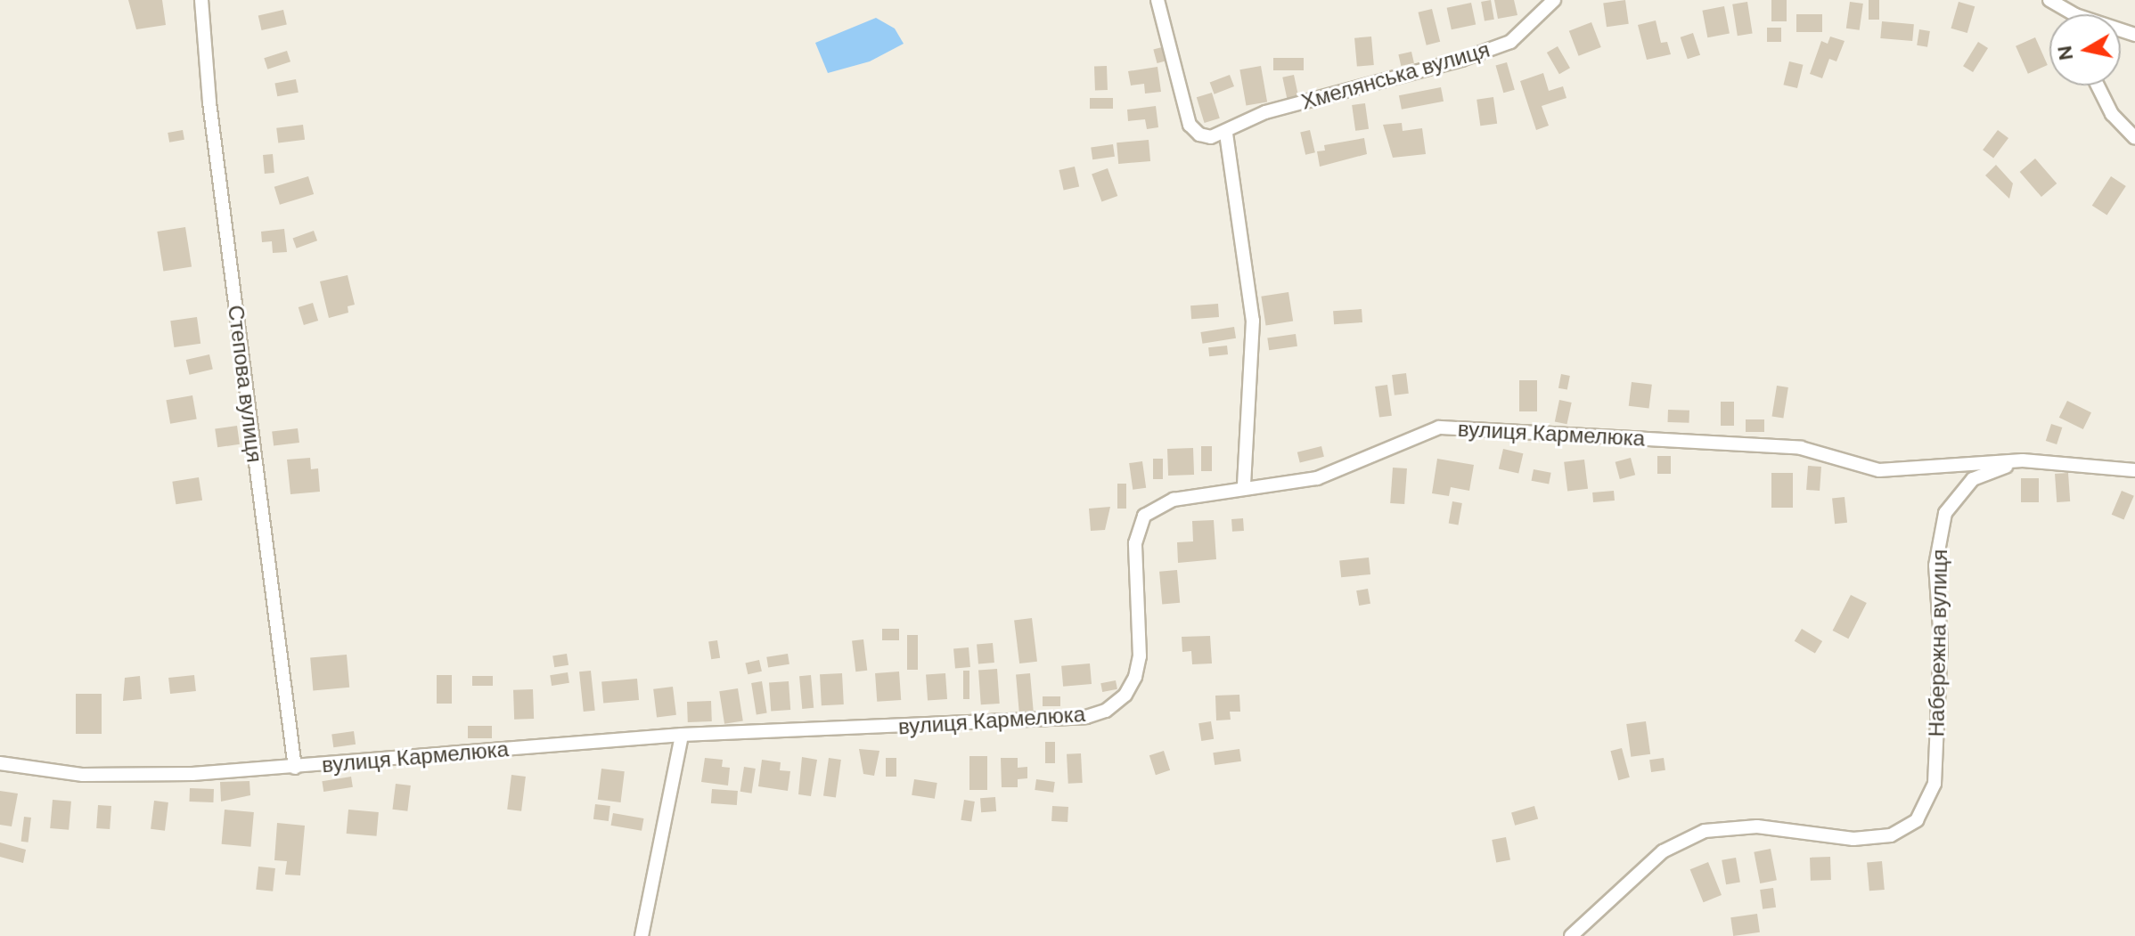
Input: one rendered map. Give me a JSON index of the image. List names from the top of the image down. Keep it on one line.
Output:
{"streets":{"street":["Хмелянська вулиця","Степова вулиця","вулиця Кармелюка","Набережна вулиця"]},"crossings":[["Степова вулиця","вулиця Кармелюка"],["вулиця Кармелюка","Набережна вулиця"]],"north":"left"}
